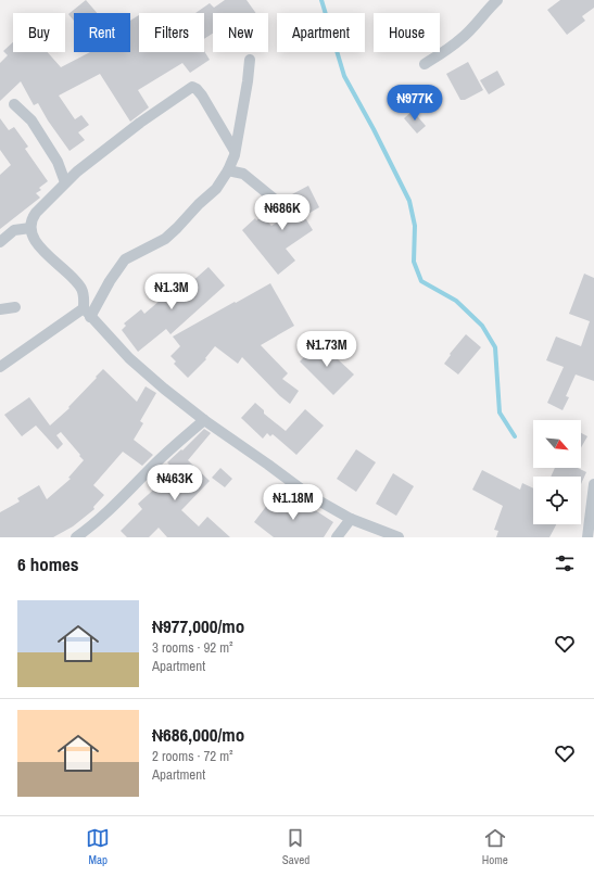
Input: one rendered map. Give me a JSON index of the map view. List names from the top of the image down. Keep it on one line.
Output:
{"north":"bottom right","page":{"chip":["Buy","Rent","Filters","New","Apartment","House"],"price":["₦977K","₦686K","₦1.3M","₦1.73M","₦463K","₦1.18M"],"heading":"6 homes","list":[{"name":"₦977,000/mo","note":"3 rooms · 92 m² · Apartment"},{"name":"₦686,000/mo","note":"2 rooms · 72 m² · Apartment"}],"tabs":["Map","Saved","Home"]}}
